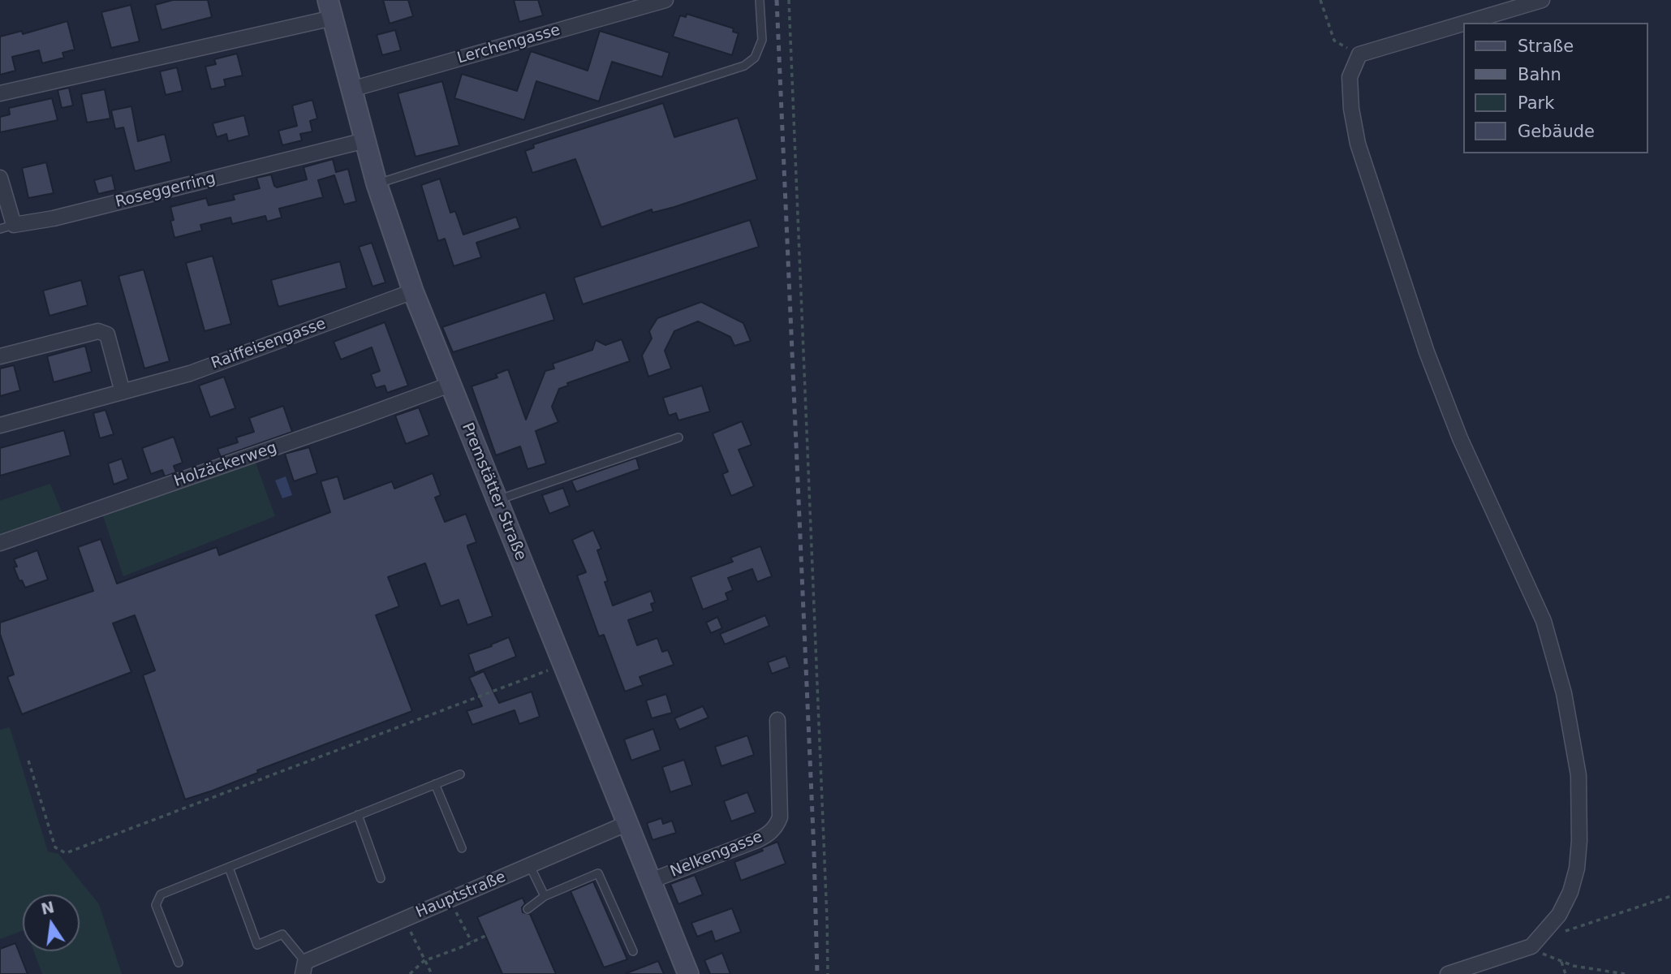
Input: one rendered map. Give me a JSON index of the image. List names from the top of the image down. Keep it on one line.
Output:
{"streets":{"main road":["Premstätter Straße"],"street":["Lerchengasse","Roseggerring","Raiffeisengasse","Holzäckerweg","Nelkengasse","Hauptstraße"]},"crossings":[["Lerchengasse","Premstätter Straße"],["Roseggerring","Premstätter Straße"],["Raiffeisengasse","Premstätter Straße"],["Holzäckerweg","Premstätter Straße"],["Premstätter Straße","Nelkengasse"],["Premstätter Straße","Hauptstraße"]],"legend":["Straße","Bahn","Park","Gebäude"],"north":"top"}
